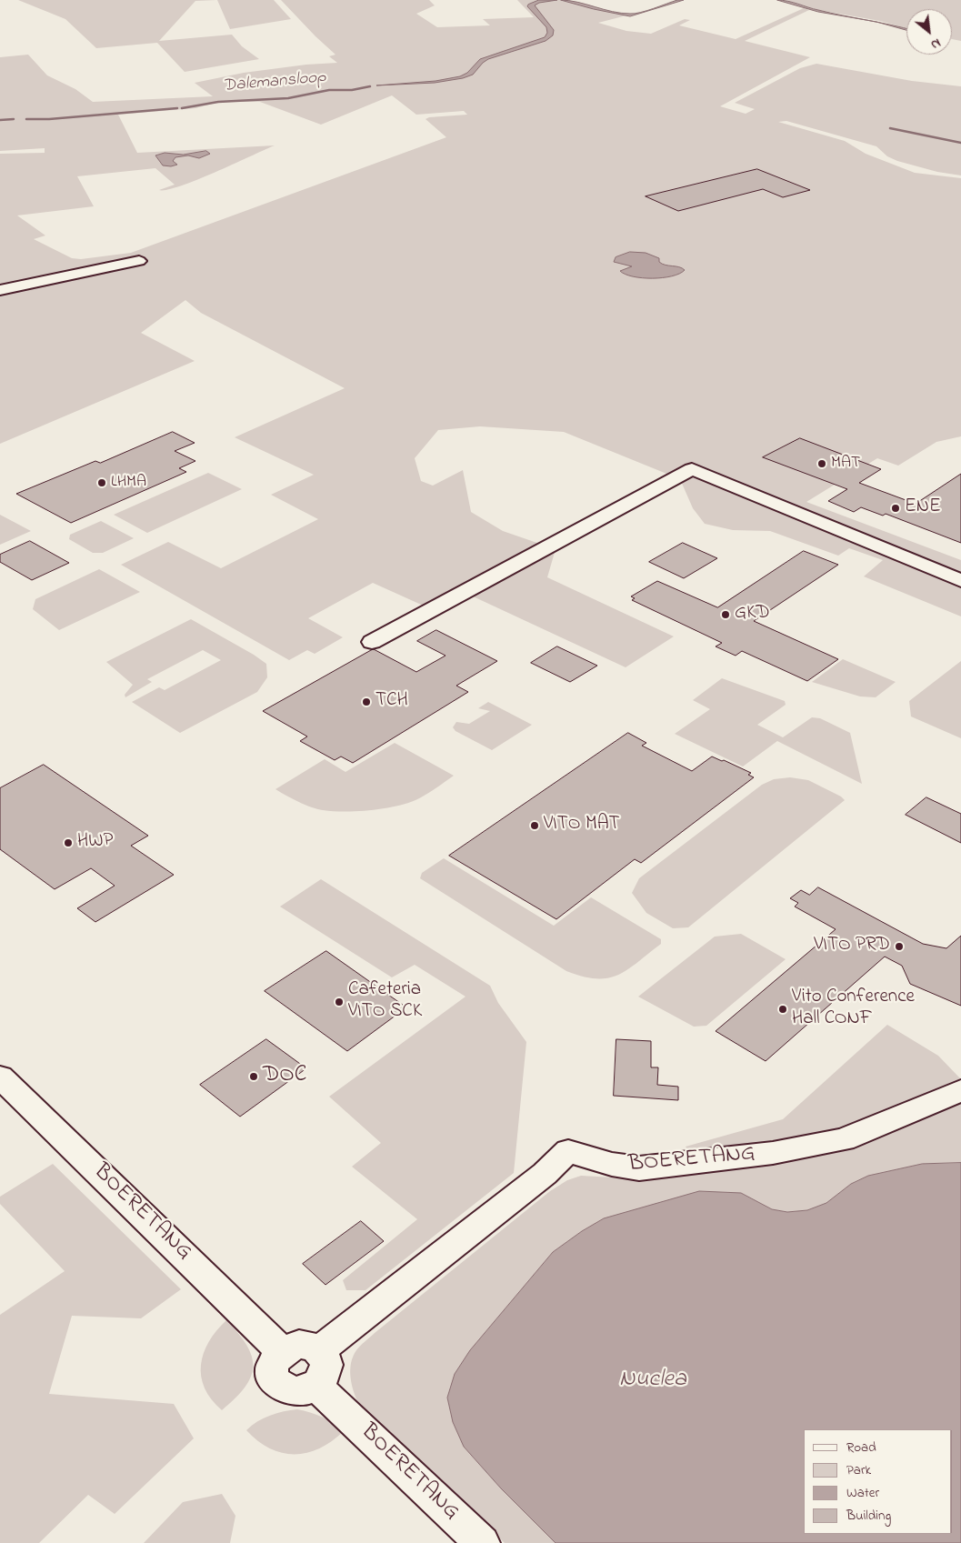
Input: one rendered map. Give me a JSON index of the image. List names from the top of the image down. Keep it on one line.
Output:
{"streets":{"street":["BOERETANG"]},"water":["Dalemansloop","Nuclea"],"places":["MAT","LHMA","ENE","GKD","TCH","VITO MAT","HWP","VITO PRD","Cafeteria VITO SCK","Vito Conference Hall CONF","DOC"],"legend":["Road","Park","Water","Building"],"north":"bottom right"}
